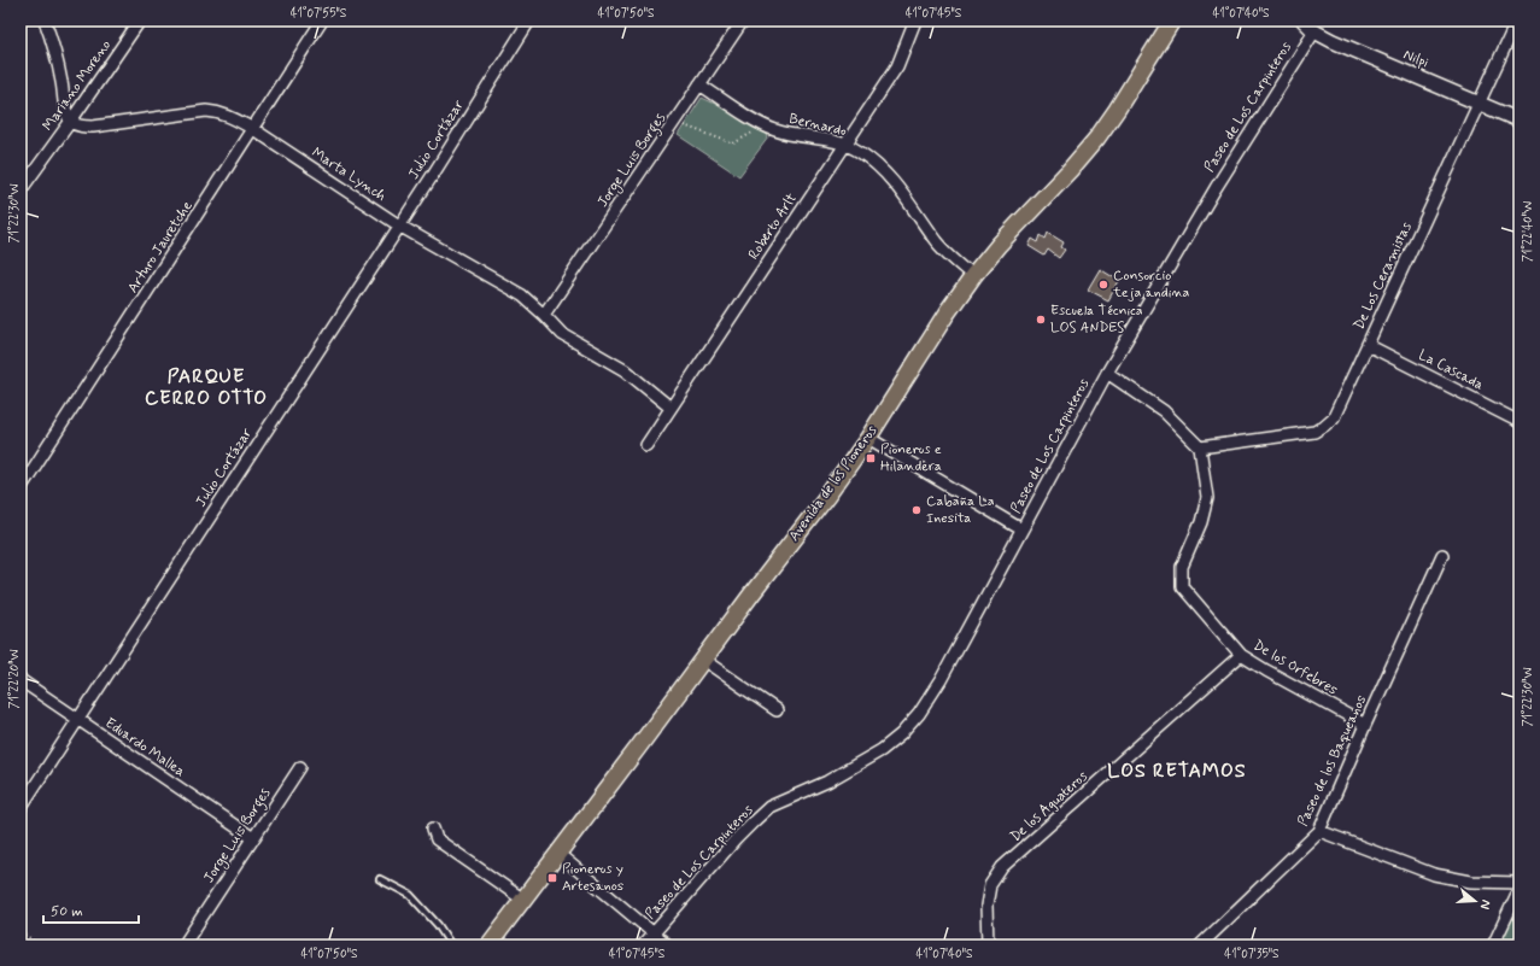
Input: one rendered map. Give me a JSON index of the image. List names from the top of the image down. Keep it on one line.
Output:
{"streets":{"main road":["Avenida de los Pioneros"],"street":["Nilpi","Mariano Moreno","Paseo de Los Carpinteros","Bernardo","Julio Cortázar","Jorge Luis Borges","Marta Lynch","Roberto Arlt","Arturo Jauretche","De Los Ceramistas","La Cascada","De los Orfebres","Eduardo Mallea","Paseo de los Baqueanos","De los Aguateros"]},"crossings":[["Nilpi","Paseo de Los Carpinteros"],["Nilpi","De Los Ceramistas"],["Mariano Moreno","Marta Lynch"],["Bernardo","Jorge Luis Borges"],["Bernardo","Roberto Arlt"],["Bernardo","Avenida de los Pioneros"],["Julio Cortázar","Marta Lynch"],["Julio Cortázar","Eduardo Mallea"],["Jorge Luis Borges","Marta Lynch"],["Jorge Luis Borges","Eduardo Mallea"],["Marta Lynch","Roberto Arlt"],["Marta Lynch","Arturo Jauretche"],["De Los Ceramistas","La Cascada"],["De Los Ceramistas","De los Orfebres"],["De los Orfebres","Paseo de los Baqueanos"],["De los Orfebres","De los Aguateros"]],"districts":["PARQUE CERRO OTTO","LOS RETAMOS"],"places":{"other":["Consorcio teja andina","Escuela Técnica LOS ANDES","Cabaña La Inesita"],"transit":["Pioneros e Hilandera","Pioneros y Artesanos"]},"scale_bar":"50 m","north":"right","coordinates":["41°07'55\"S","41°07'50\"S","41°07'45\"S","41°07'40\"S","71°22'30\"W","71°22'40\"W","71°22'20\"W","41°07'35\"S"]}
